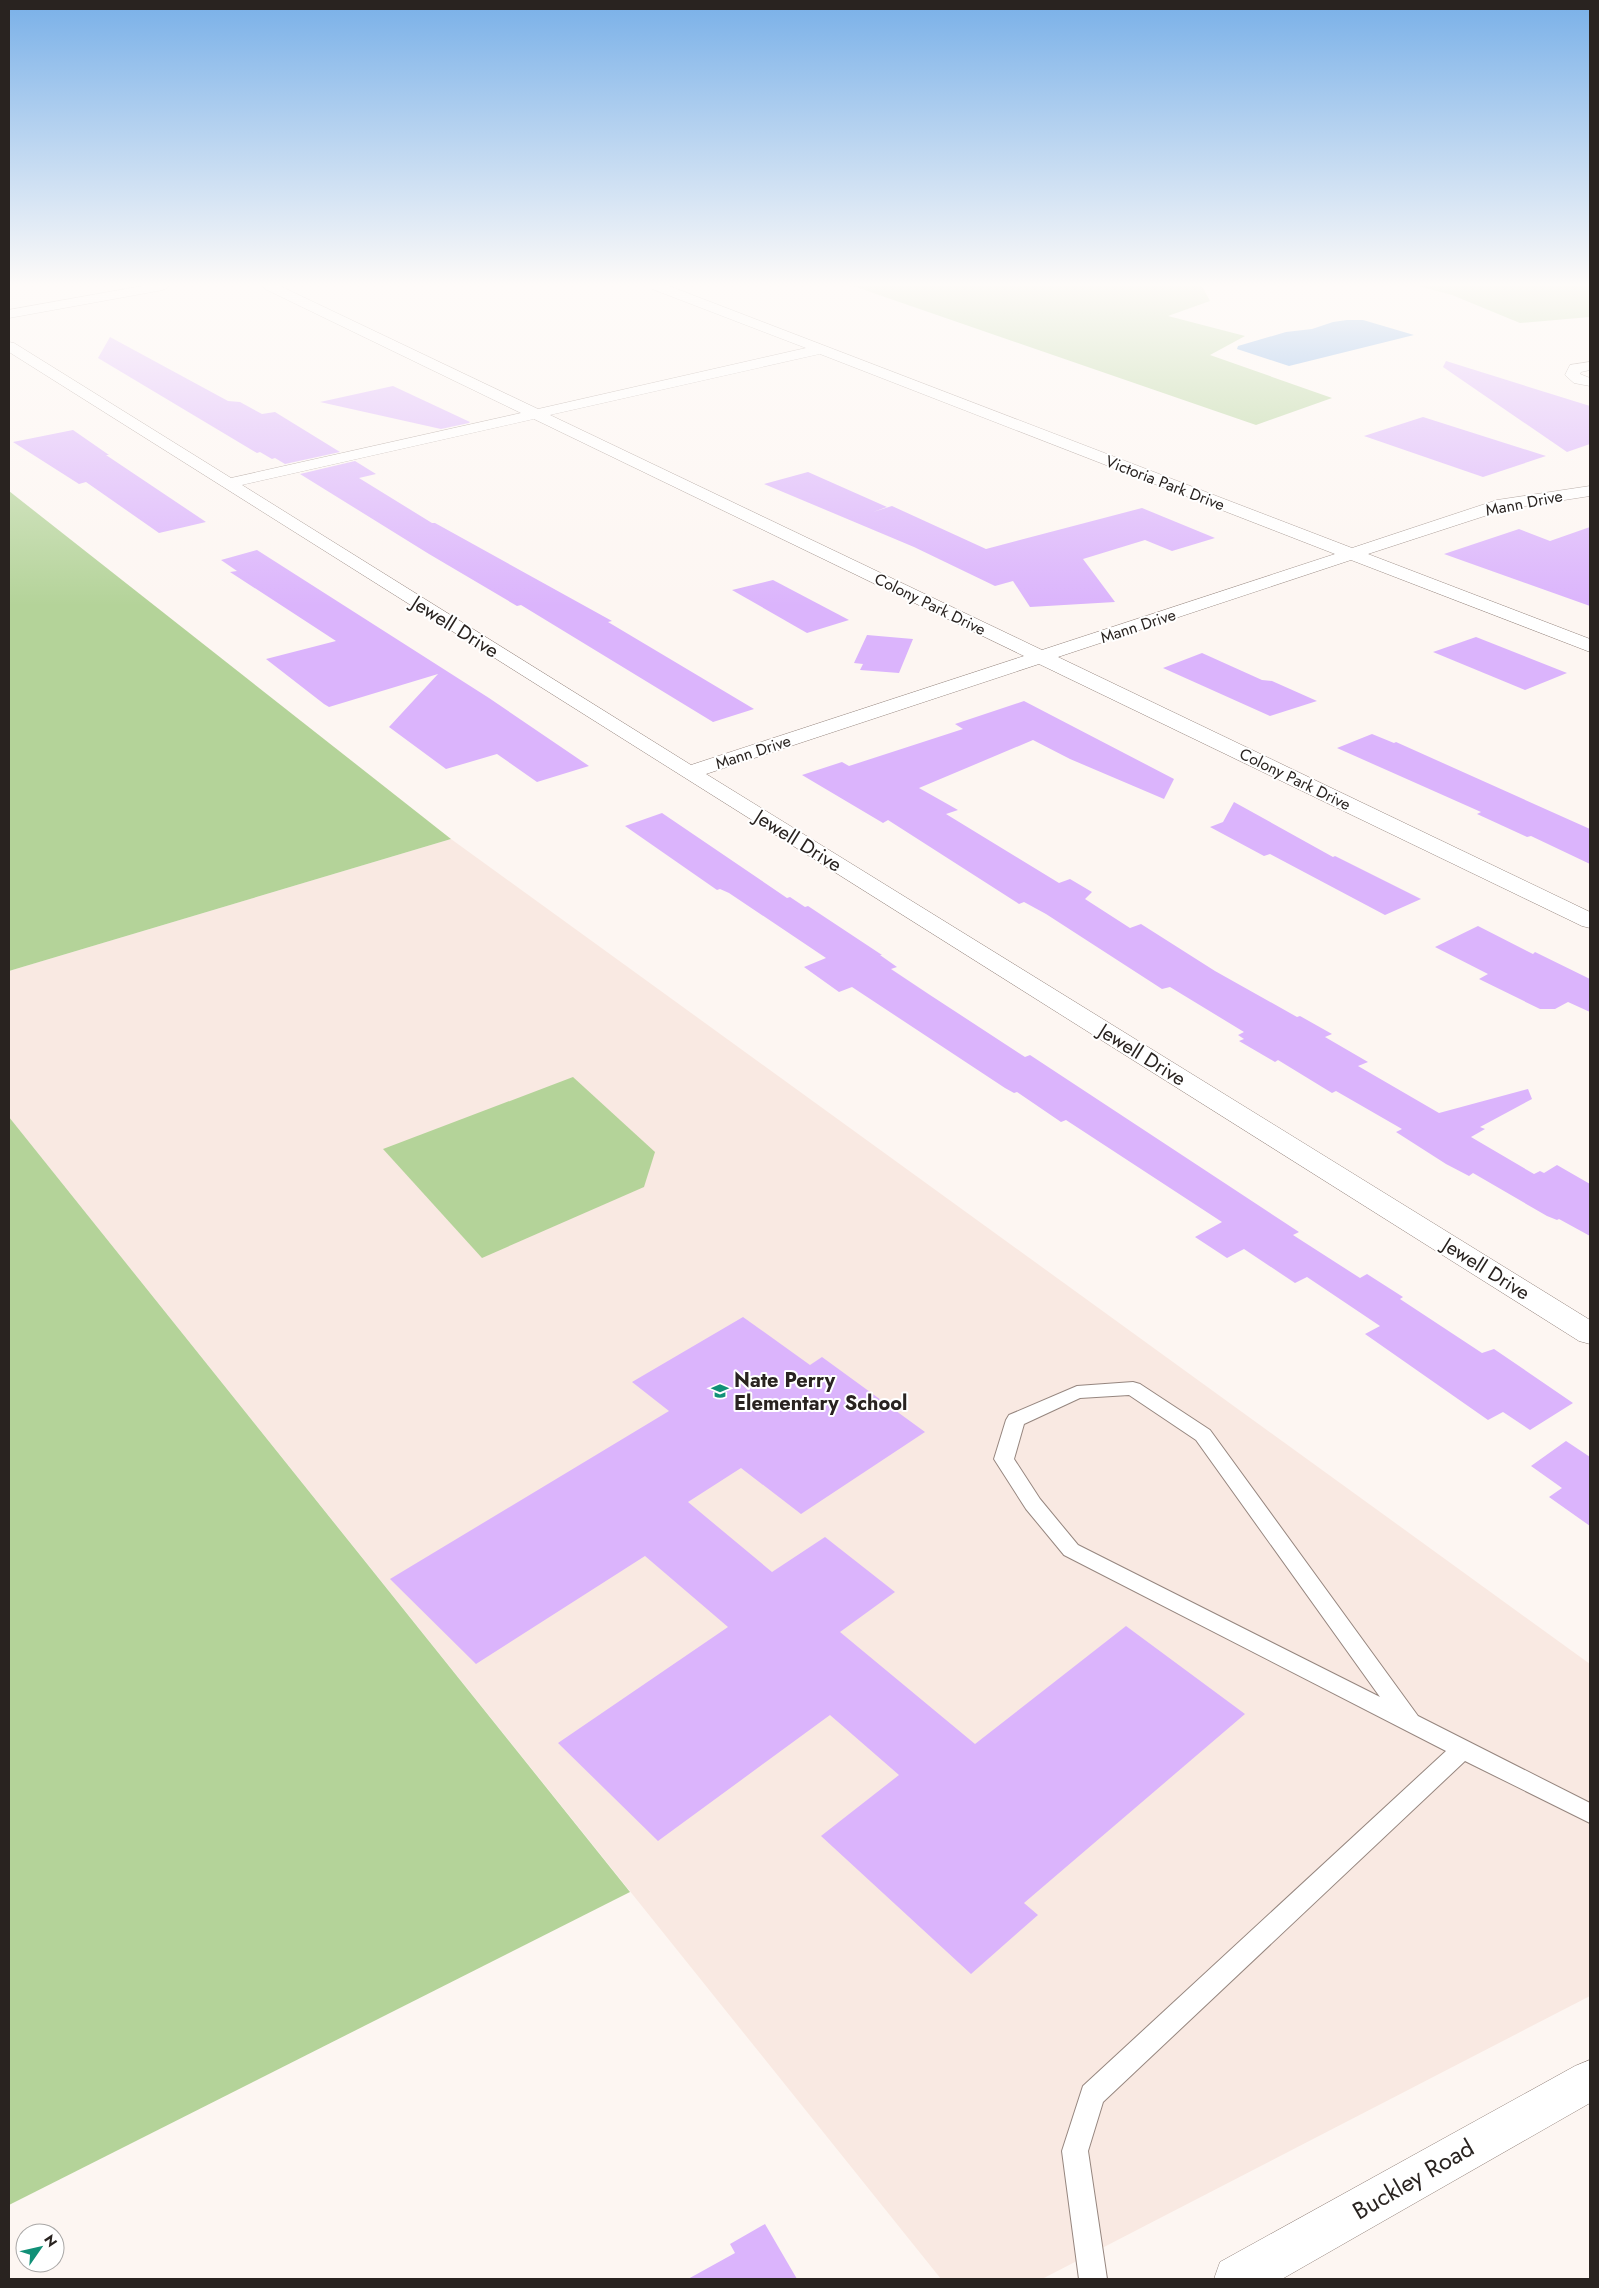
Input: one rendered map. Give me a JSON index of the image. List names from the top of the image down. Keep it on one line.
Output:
{"streets":{"street":["Victoria Park Drive","Mann Drive","Colony Park Drive","Jewell Drive","Buckley Road"]},"crossings":[["Victoria Park Drive","Mann Drive"],["Mann Drive","Colony Park Drive"],["Mann Drive","Jewell Drive"]],"places":{"school or university":["Nate Perry Elementary School"]},"north":"top right"}
